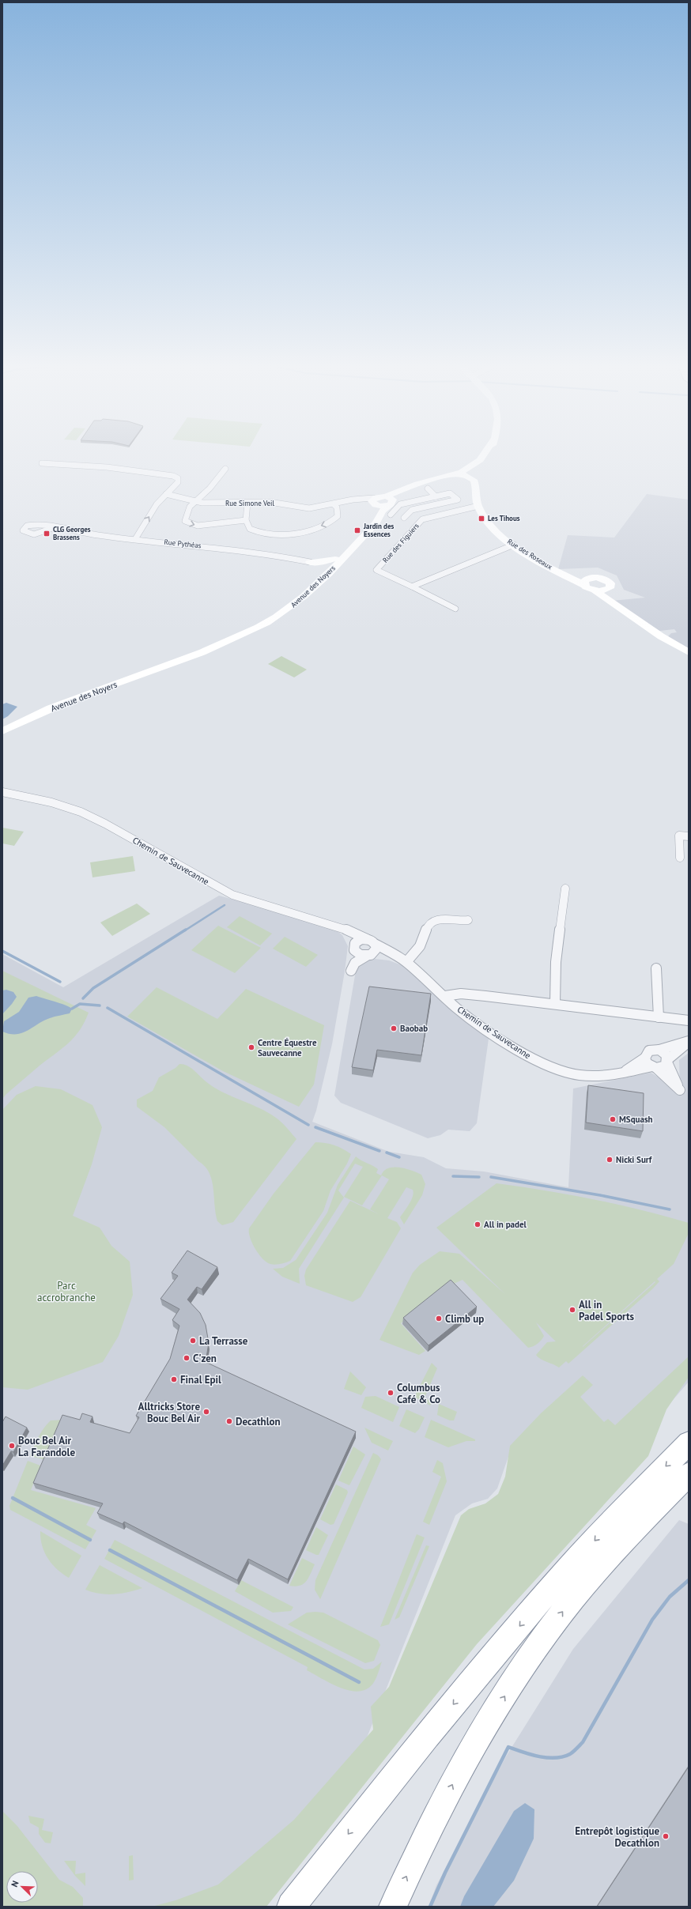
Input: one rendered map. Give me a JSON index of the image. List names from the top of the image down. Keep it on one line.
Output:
{"streets":{"street":["Rue Simone Veil","Rue des Figuiers","Rue Pythéas","Rue des Roseaux","Avenue des Noyers","Chemin de Sauvecanne"]},"crossings":[["Rue Simone Veil","Avenue des Noyers"],["Rue des Figuiers","Rue des Roseaux"],["Rue des Roseaux","Avenue des Noyers"]],"parks":["Parc accrobranche"],"places":{"transit":["Les Tihous","Jardin des Essences","CLG Georges Brassens"],"other":["Baobab","Centre Équestre Sauvecanne","MSquash","Nicki Surf","All in padel","All in Padel Sports","Climb up","La Terrasse","C'zen","Final Epil","Columbus Café & Co","Alltricks Store Bouc Bel Air","Decathlon","Bouc Bel Air La Farandole","Entrepôt logistique Decathlon"]},"north":"top left"}
